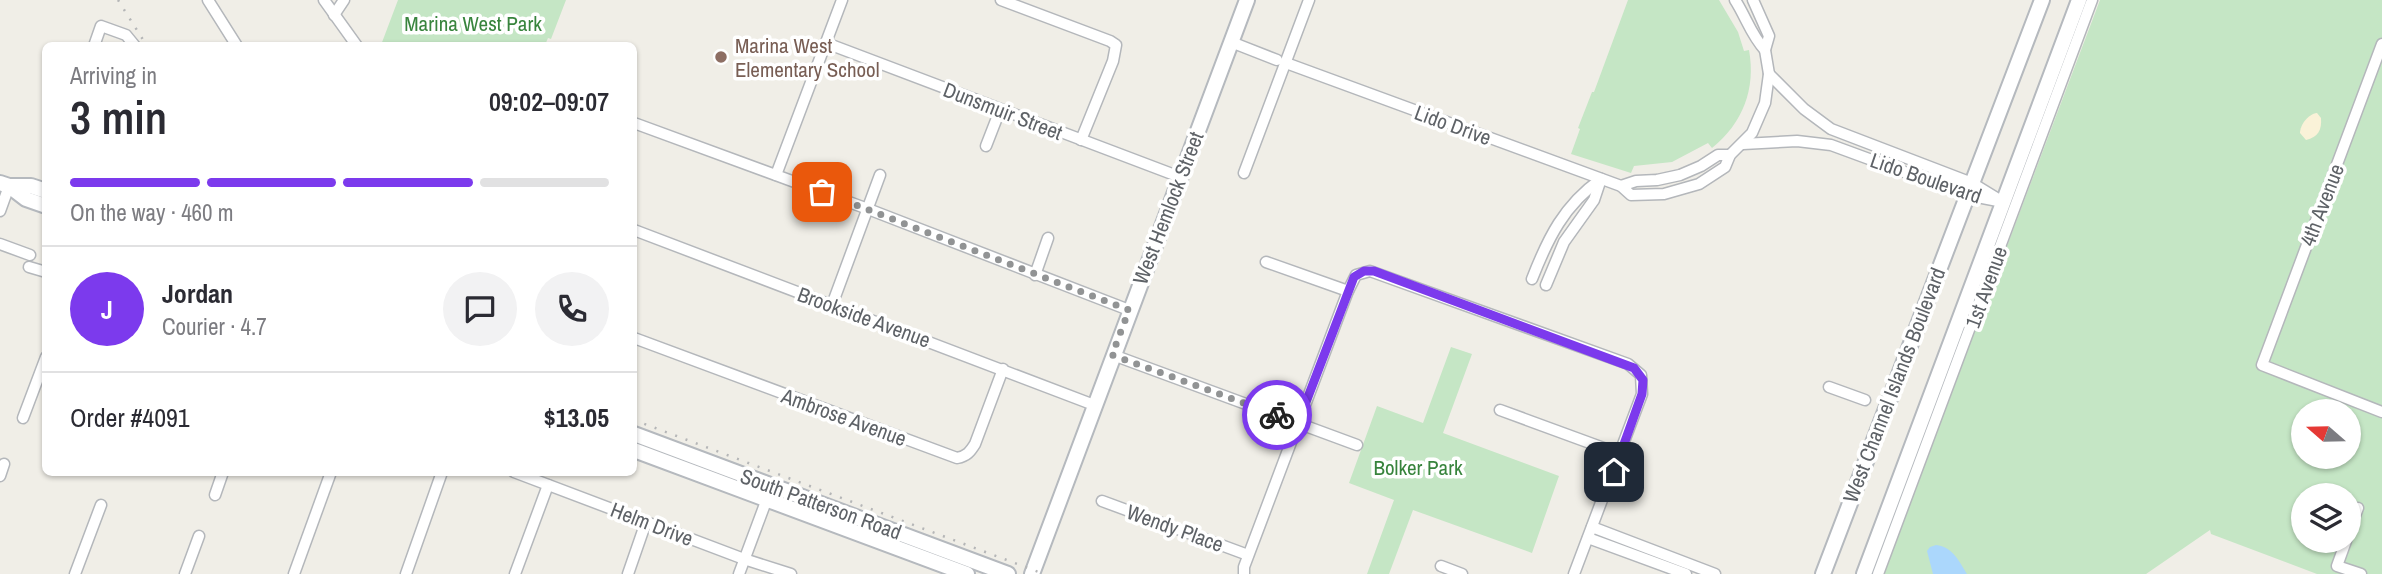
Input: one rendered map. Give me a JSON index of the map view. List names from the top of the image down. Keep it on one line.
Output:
{"streets":{"street":["Dunsmuir Street","Lido Drive","Lido Boulevard","4th Avenue","West Hemlock Street","1st Avenue","Brookside Avenue","West Channel Islands Boulevard","Ambrose Avenue","South Patterson Road","Helm Drive","Wendy Place"]},"crossings":[["Dunsmuir Street","West Hemlock Street"],["Lido Drive","Lido Boulevard"],["Lido Drive","West Hemlock Street"],["Lido Boulevard","West Channel Islands Boulevard"],["West Hemlock Street","Brookside Avenue"],["Brookside Avenue","Ambrose Avenue"]],"parks":["Marina West Park","Bolker Park"],"places":["Marina West Elementary School"],"north":"left","page":{"heading":["3 min","Arriving in","09:02–09:07"],"panel":["Jordan","Courier · 4.7","Order #4091","$13.05"],"bar":"On the way · 460 m","round":"J"}}
